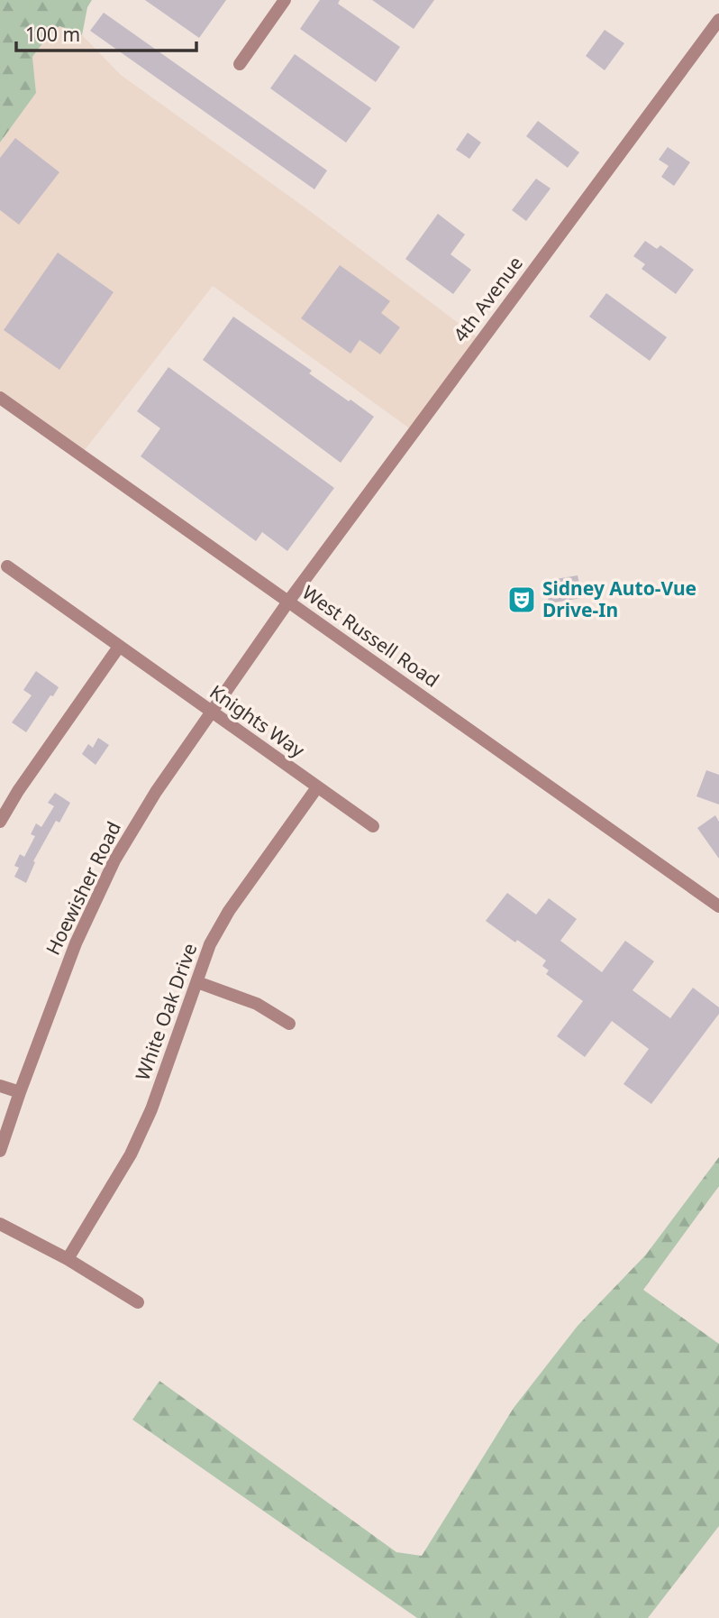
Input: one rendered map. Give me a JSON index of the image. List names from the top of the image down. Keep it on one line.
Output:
{"streets":{"street":["4th Avenue","West Russell Road","Knights Way","Hoewisher Road","White Oak Drive"]},"crossings":[["4th Avenue","West Russell Road"],["4th Avenue","Hoewisher Road"],["West Russell Road","Hoewisher Road"],["Knights Way","Hoewisher Road"],["Knights Way","White Oak Drive"]],"places":{"theatre":["Sidney Auto-Vue Drive-In"]},"scale_bar":"100 m"}
